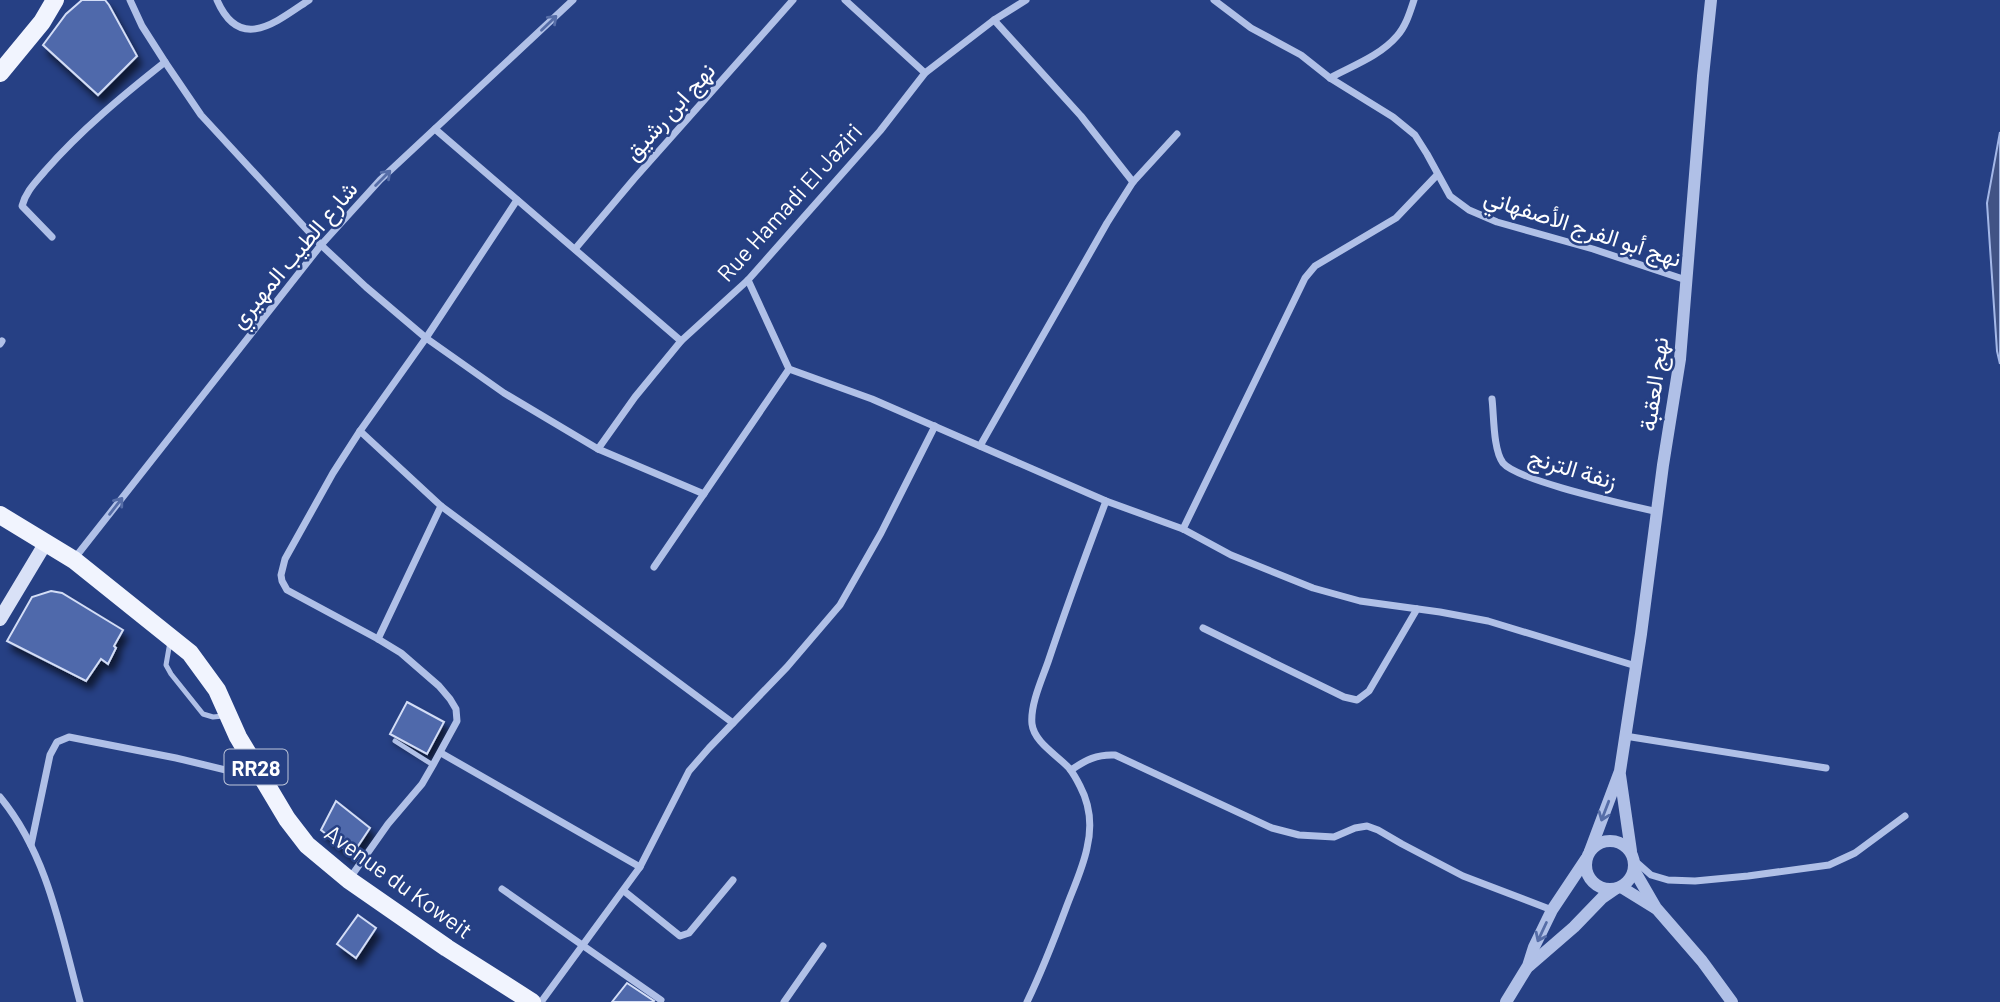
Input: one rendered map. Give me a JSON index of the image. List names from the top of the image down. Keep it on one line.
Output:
{"streets":{"main road":["RR28","Avenue du Koweit"],"street":["نهج ابن رشيق","Rue Hamadi El Jaziri","نهج أبو الفرج الأصفهاني","شارع الطيب المهيري","نهج العقبة","زنفة الترنج"]},"crossings":[["نهج أبو الفرج الأصفهاني","نهج العقبة"],["شارع الطيب المهيري","Avenue du Koweit"],["نهج العقبة","زنفة الترنج"]],"one_way":["شارع الطيب المهيري"]}
